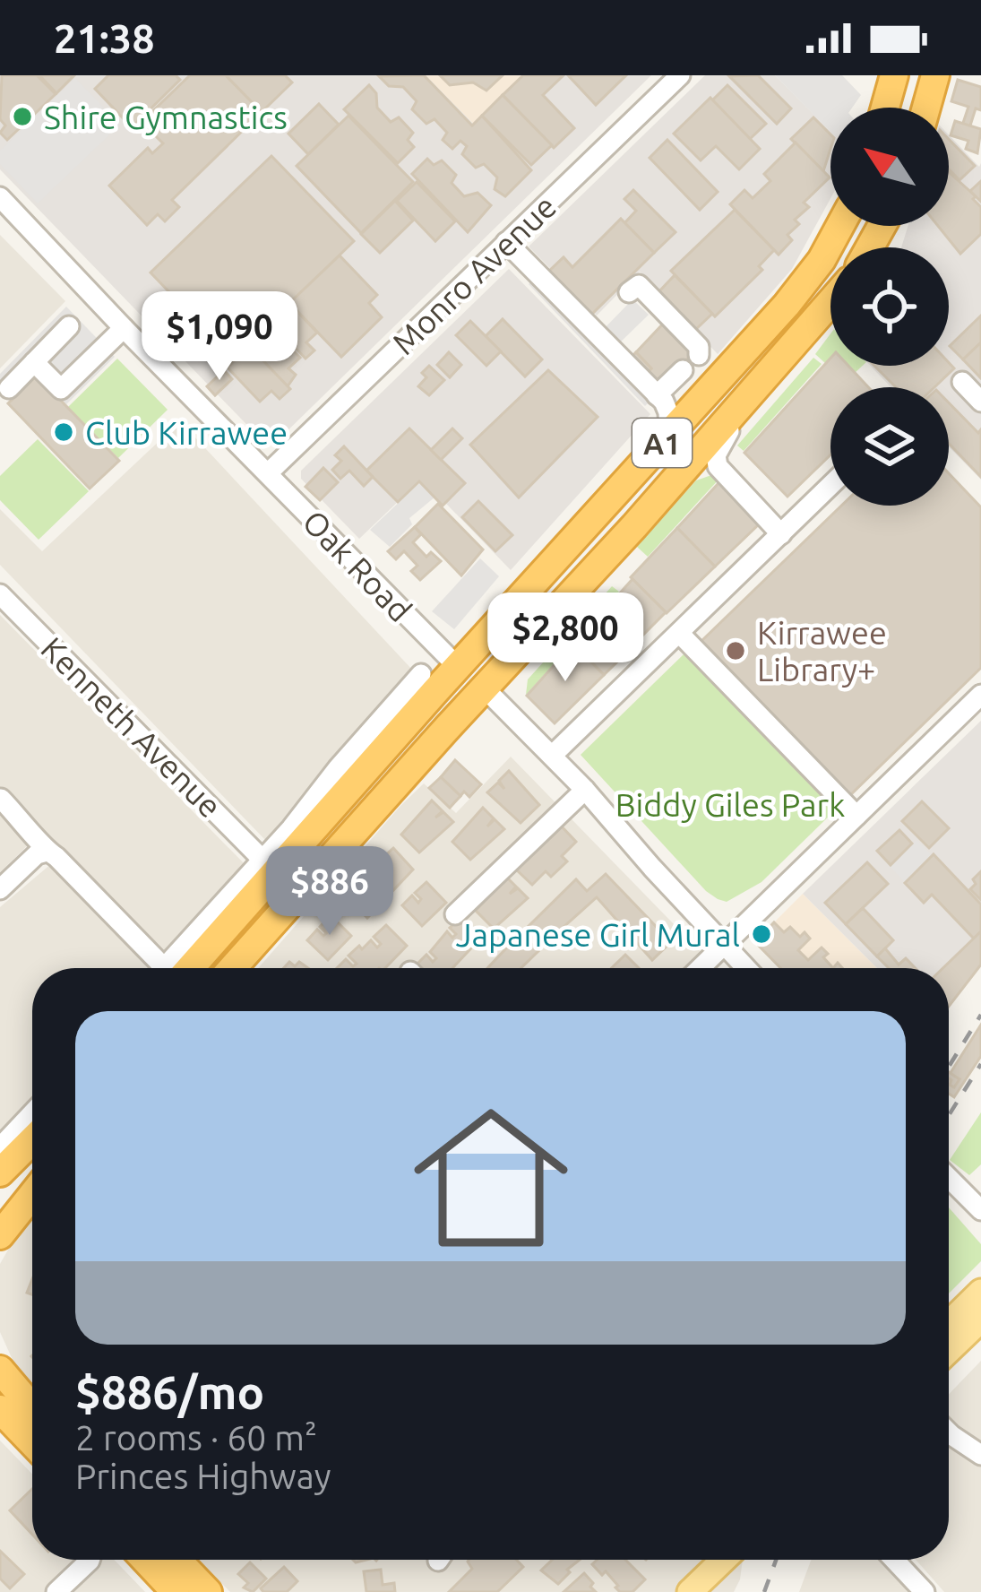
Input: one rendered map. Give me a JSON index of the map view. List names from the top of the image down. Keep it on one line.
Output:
{"streets":{"highway":["A1","Oak Road"],"street":["Monro Avenue","Kenneth Avenue"]},"crossings":[["Monro Avenue","Oak Road"],["A1","Oak Road"]],"parks":["Biddy Giles Park"],"places":["Shire Gymnastics","Club Kirrawee","Kirrawee Library+","Japanese Girl Mural"],"north":"top left","page":{"status":"21:38","price":["$1,090","$2,800","$886"],"list":[{"name":"$886/mo","note":"2 rooms · 60 m² · Princes Highway"}]}}
